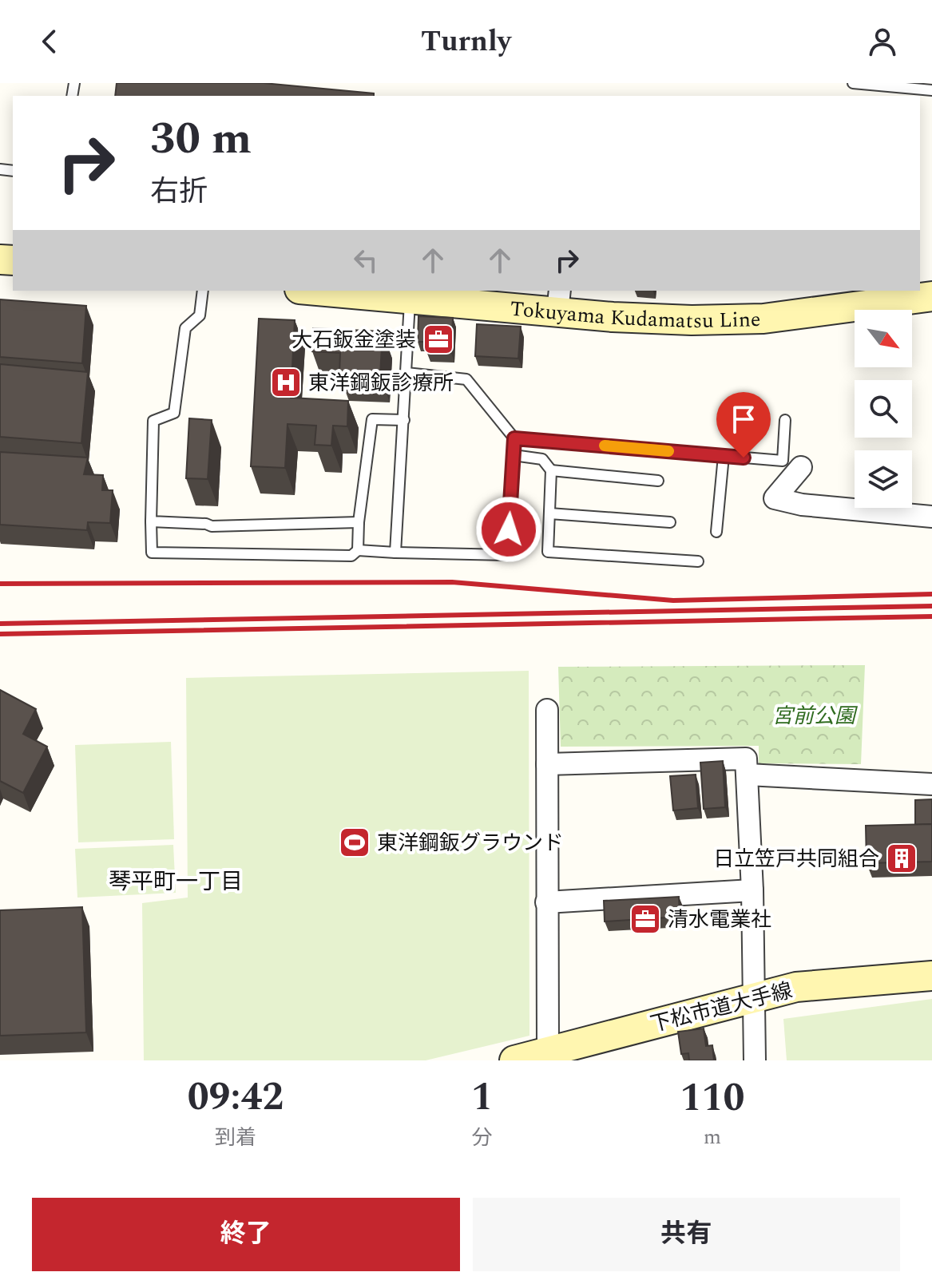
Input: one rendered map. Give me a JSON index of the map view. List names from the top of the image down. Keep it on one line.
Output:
{"streets":{"main road":["Tokuyama Kudamatsu Line","下松市道大手線"]},"districts":["琴平町一丁目"],"parks":["宮前公園"],"places":{"office":["大石鈑金塗装","清水電業社"],"hospital":["東洋鋼鈑診療所"],"sports":["東洋鋼鈑グラウンド"],"building":["日立笠戸共同組合"]},"north":"bottom right","page":{"header":"Turnly","turn":["30 m","右折"],"eta":["09:42","到着","1","分","110","m"],"buttons":["終了","共有"]}}
